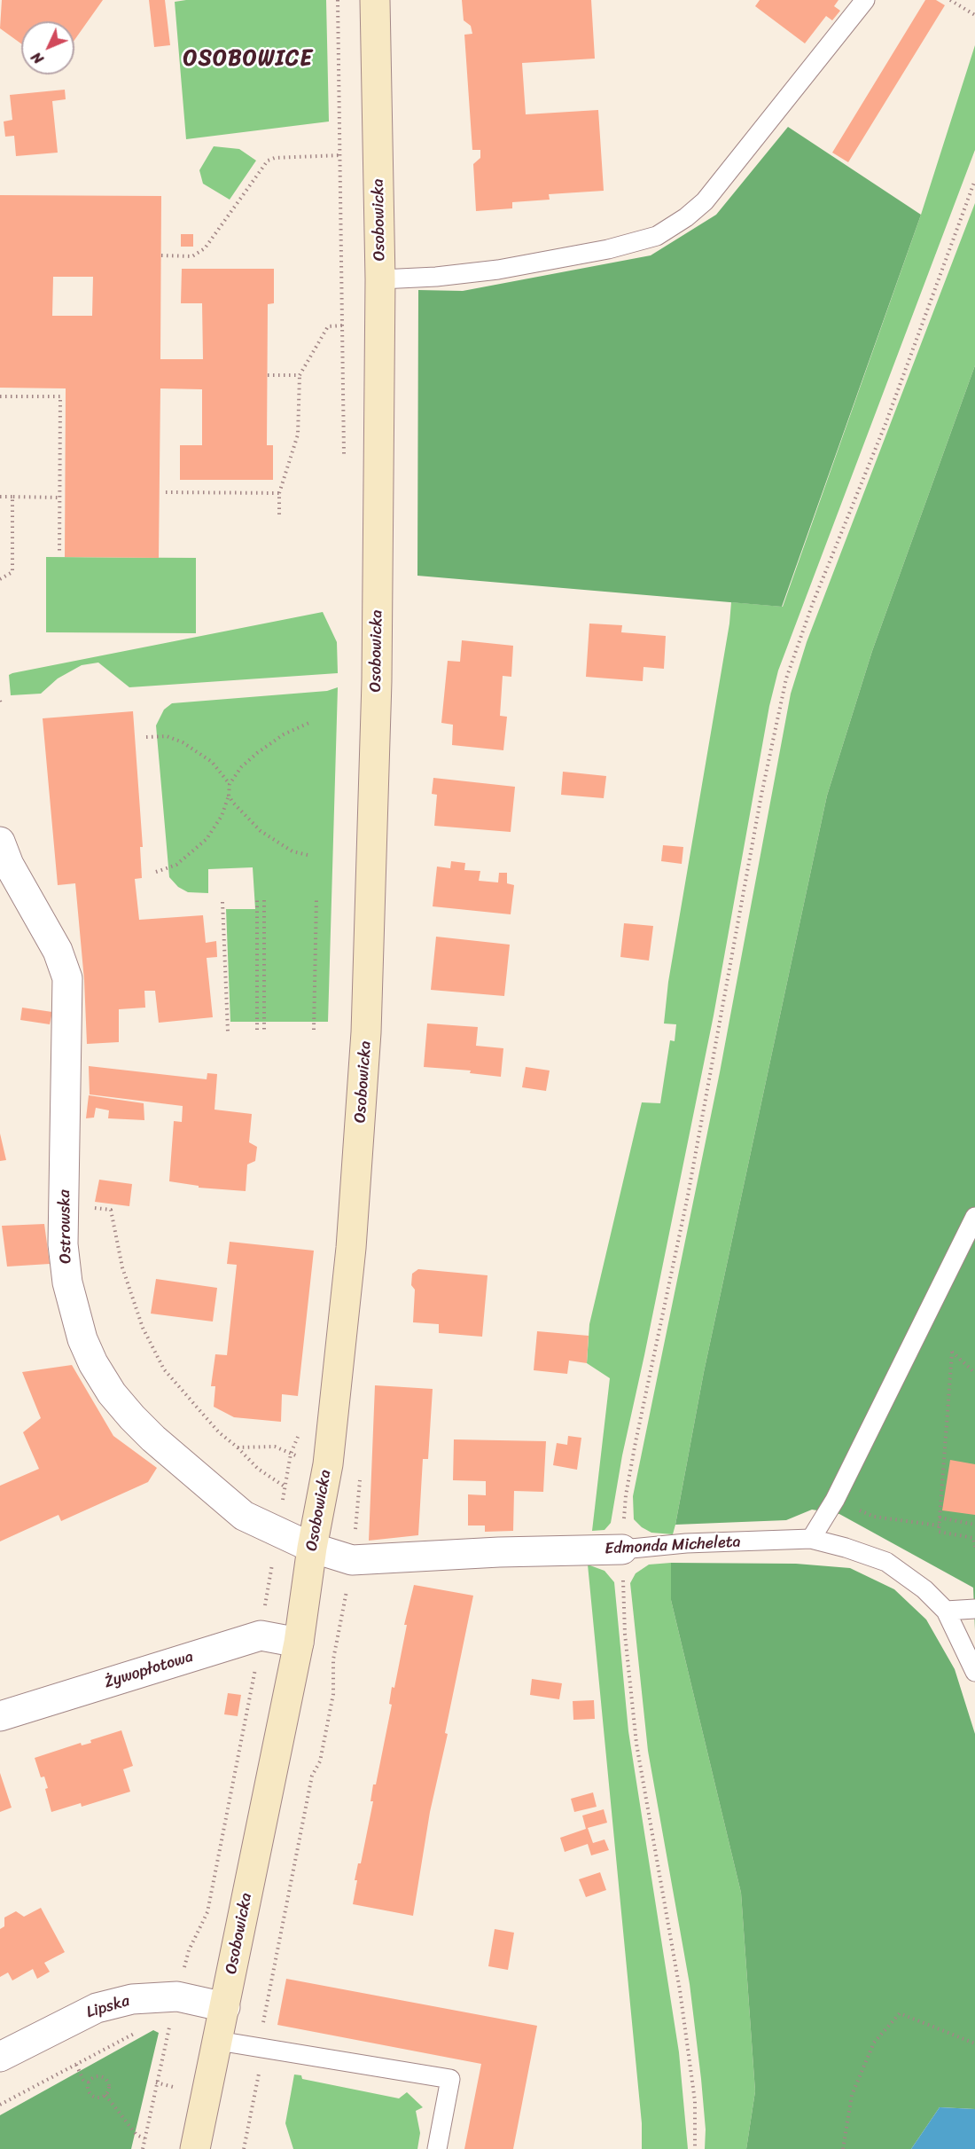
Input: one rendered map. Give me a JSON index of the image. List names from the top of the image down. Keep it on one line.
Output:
{"streets":{"street":["Osobowicka","Ostrowska","Edmonda Micheleta","Żywopłotowa","Lipska"]},"crossings":[["Osobowicka","Ostrowska"],["Osobowicka","Edmonda Micheleta"],["Osobowicka","Żywopłotowa"],["Osobowicka","Lipska"],["Ostrowska","Edmonda Micheleta"]],"districts":["OSOBOWICE"],"north":"bottom left"}
